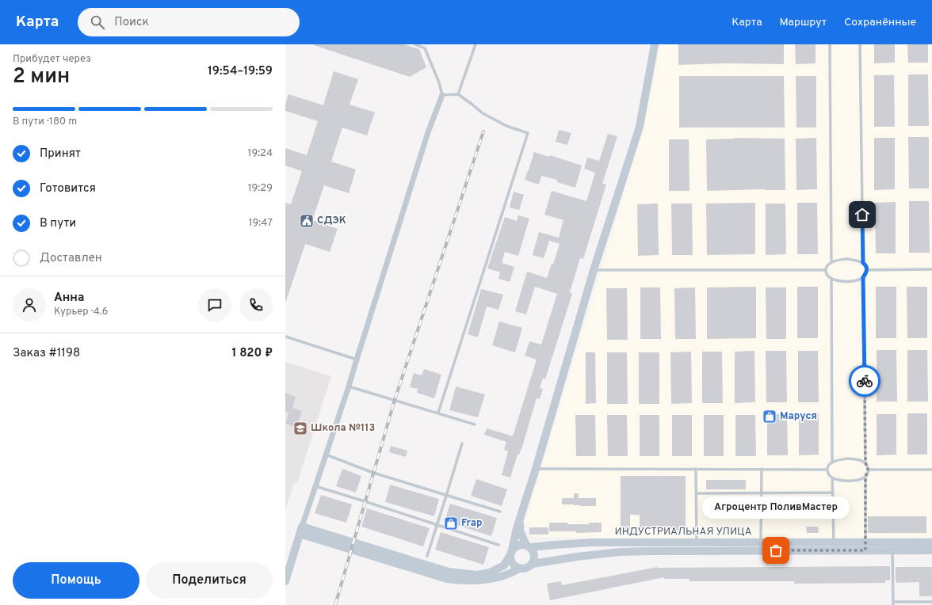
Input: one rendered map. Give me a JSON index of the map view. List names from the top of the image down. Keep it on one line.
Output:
{"streets":{"street":["ИНДУСТРИАЛЬНАЯ УЛИЦА"]},"places":{"public building":["СДЭК"],"shop":["Маруся","Frap"],"school or university":["Школа №113"],"other":["Агроцентр ПоливМастер"]},"page":{"header":"Карта","search":"Поиск","nav":["Карта","Маршрут","Сохранённые"],"heading":["2 мин","Прибудет через","19:54–19:59"],"panel":["Анна","Курьер · 4.6","Заказ #1198","1 820 ₽"],"bar":"В пути · 180 m","list":[["Принят","19:24"],["Готовится","19:29"],["В пути","19:47"],"Доставлен"],"bubble":"Агроцентр ПоливМастер","buttons":["Помощь","Поделиться"]}}
